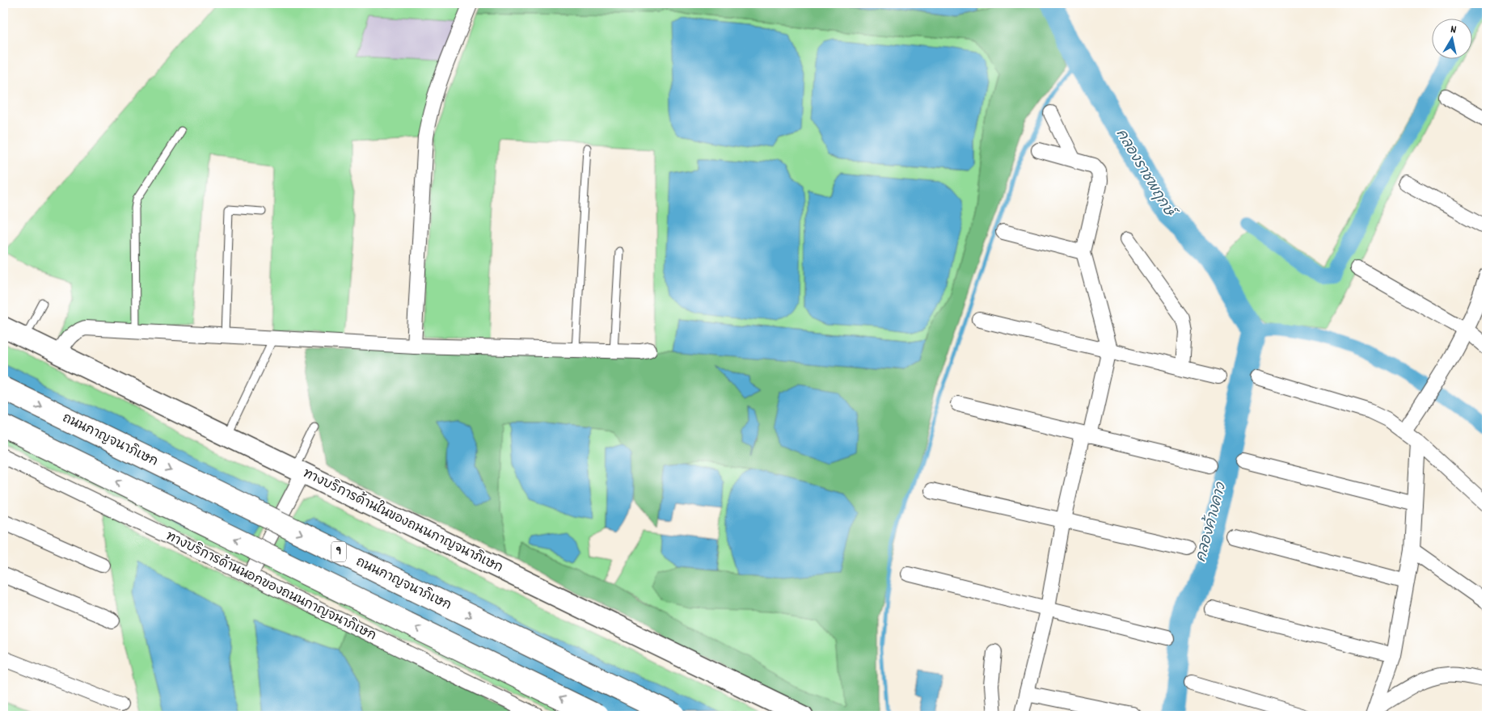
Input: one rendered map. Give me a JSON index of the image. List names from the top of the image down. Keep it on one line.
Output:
{"streets":{"highway":["ถนนกาญจนาภิเษก","9"],"main road":["ทางบริการด้านในของถนนกาญจนาภิเษก"],"street":["ทางบริการด้านนอกของถนนกาญจนาภิเษก"]},"water":["คลองราชพฤกษ์","คลองค้างคาว"],"north":"top"}
